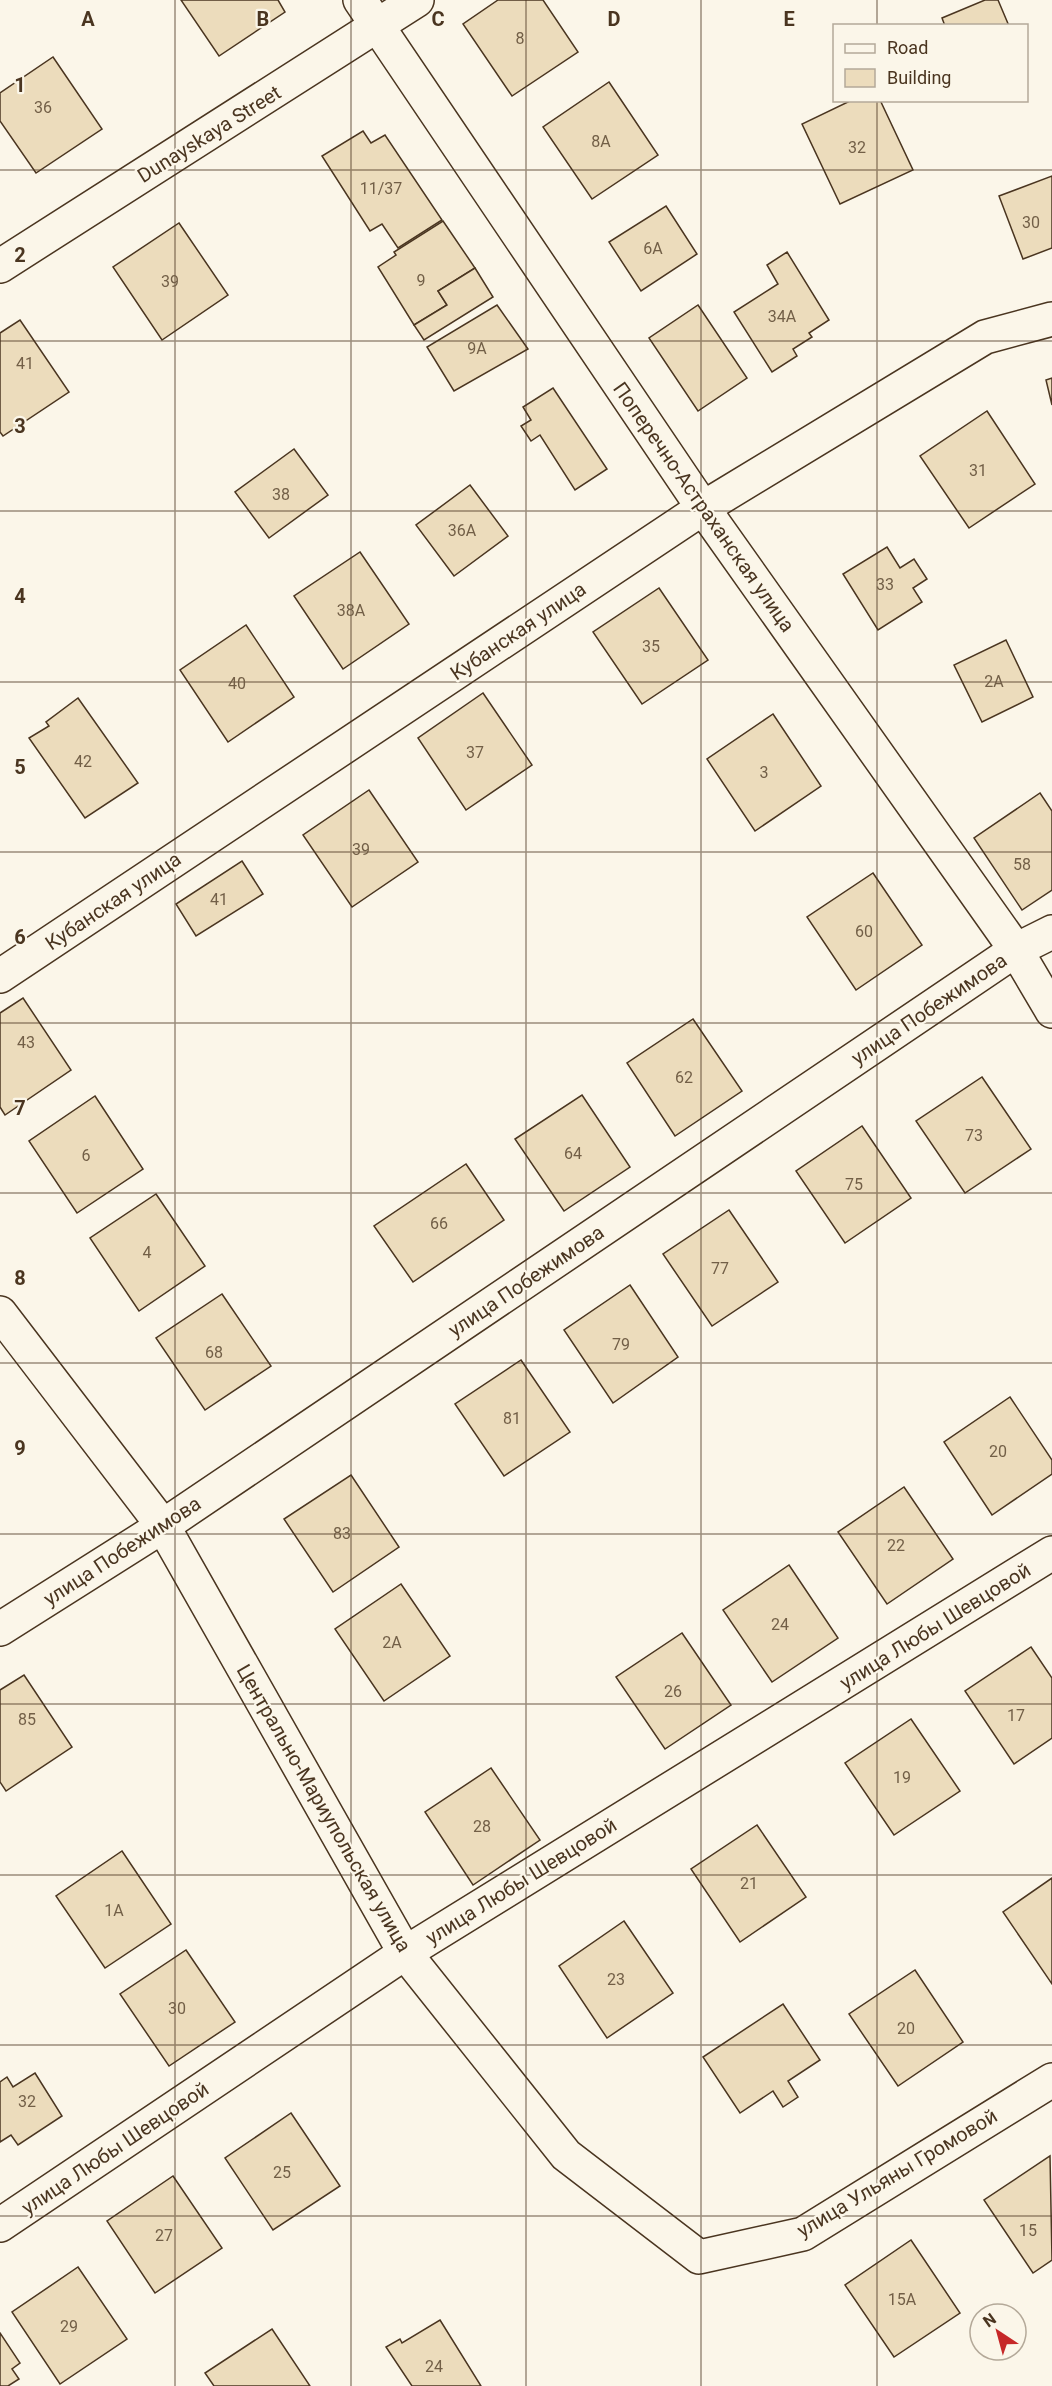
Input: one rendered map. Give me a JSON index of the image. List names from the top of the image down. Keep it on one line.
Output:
{"streets":{"street":["Dunayskaya Street","Поперечно-Астраханская улица","Кубанская улица","улица Побежимова","улица Любы Шевцовой","Центрально-Мариупольская улица","улица Ульяны Громовой"]},"crossings":[["Dunayskaya Street","Поперечно-Астраханская улица"],["Поперечно-Астраханская улица","Кубанская улица"],["Поперечно-Астраханская улица","улица Побежимова"],["улица Побежимова","Центрально-Мариупольская улица"],["улица Любы Шевцовой","Центрально-Мариупольская улица"],["Центрально-Мариупольская улица","улица Ульяны Громовой"]],"house_numbers":["8","36","8А","32","11/37","30","6А","9","39","34А","9А","41","31","38","36А","33","38А","35","2А","40","37","42","3","39","58","41","60","43","62","73","64","6","75","66","4","77","79","68","81","20","83","22","24","2А","26","17","85","19","28","21","1А","23","30","20","32","25","15","27","15А","29","24"],"legend":["Road","Building"],"north":"top left","grid":{"columns":["A","B","C","D","E"],"rows":["1","2","3","4","5","6","7","8","9"]}}
